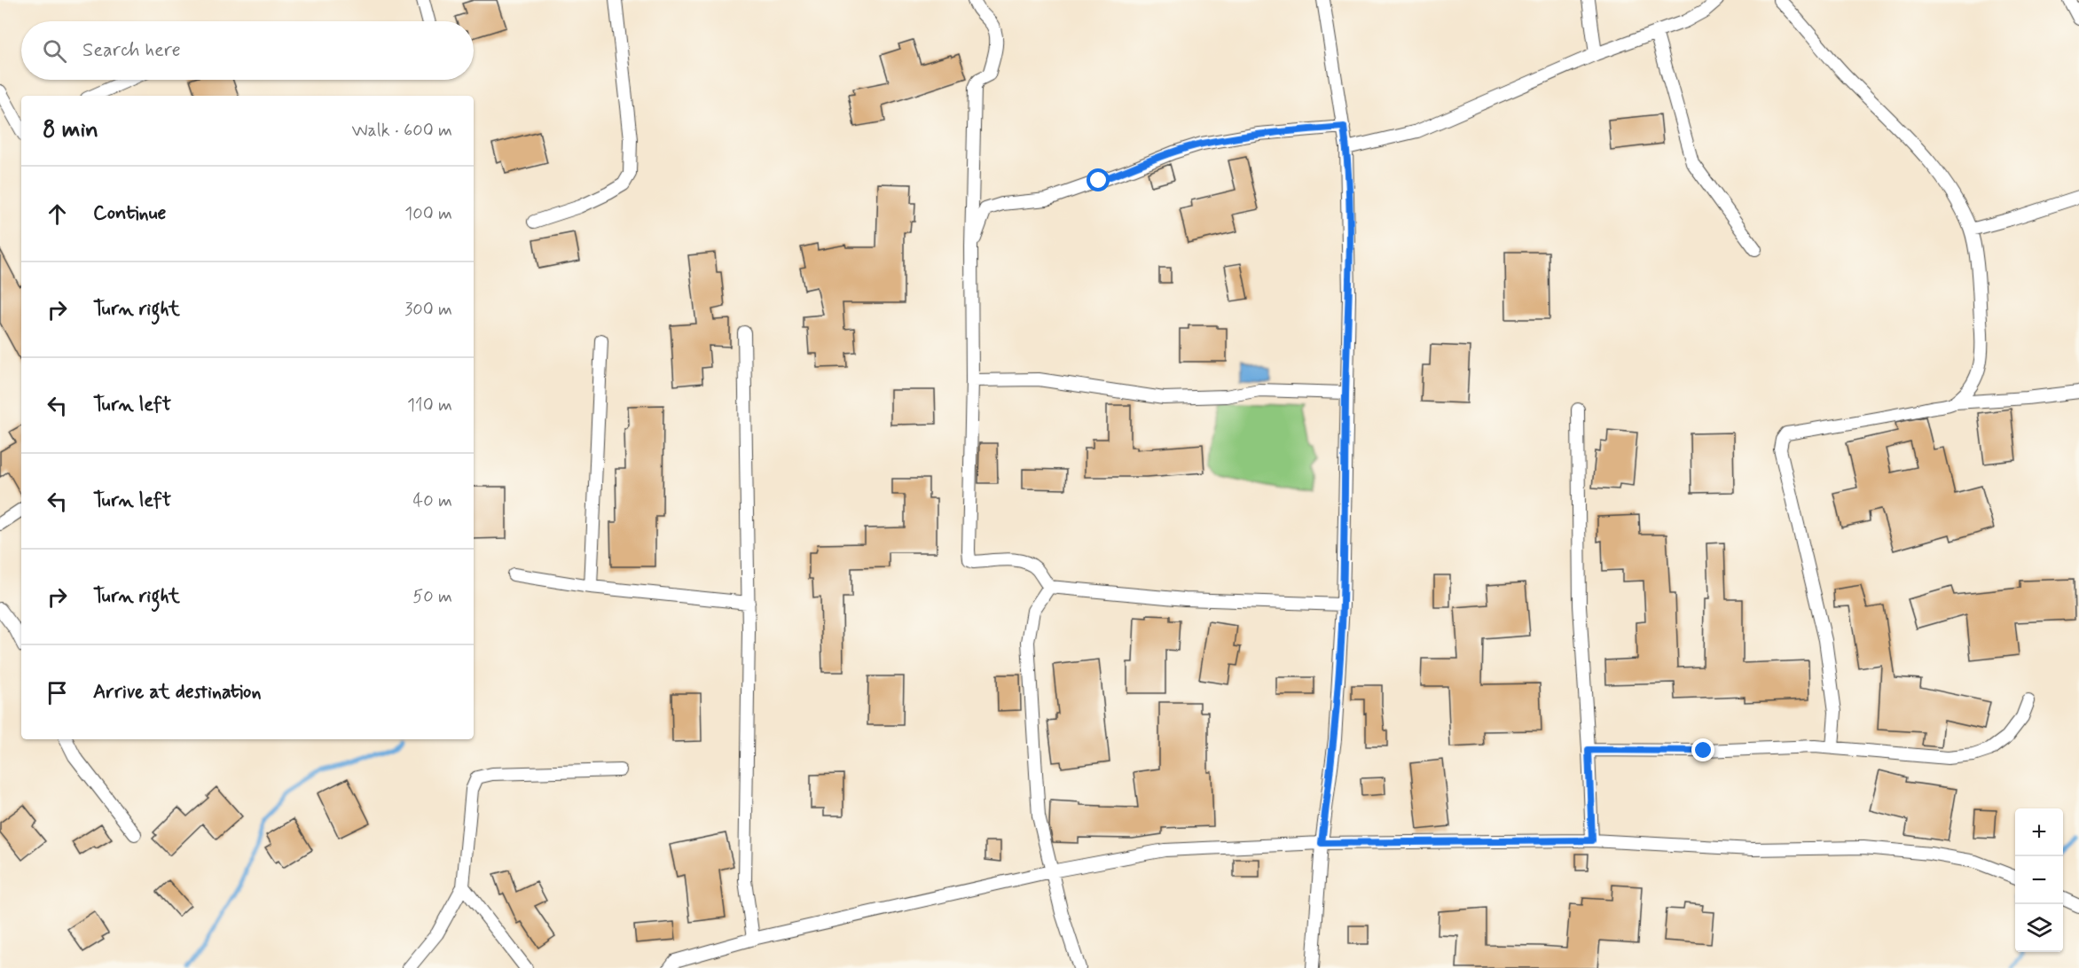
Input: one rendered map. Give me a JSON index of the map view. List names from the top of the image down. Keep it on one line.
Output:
{"page":{"search":"Search here","heading":["8 min","Walk · 600 m"],"list":[["Continue","100 m"],["Turn right","300 m"],["Turn left","110 m"],["Turn left","40 m"],["Turn right","50 m"],"Arrive at destination"],"map_buttons":["+","−"]}}
